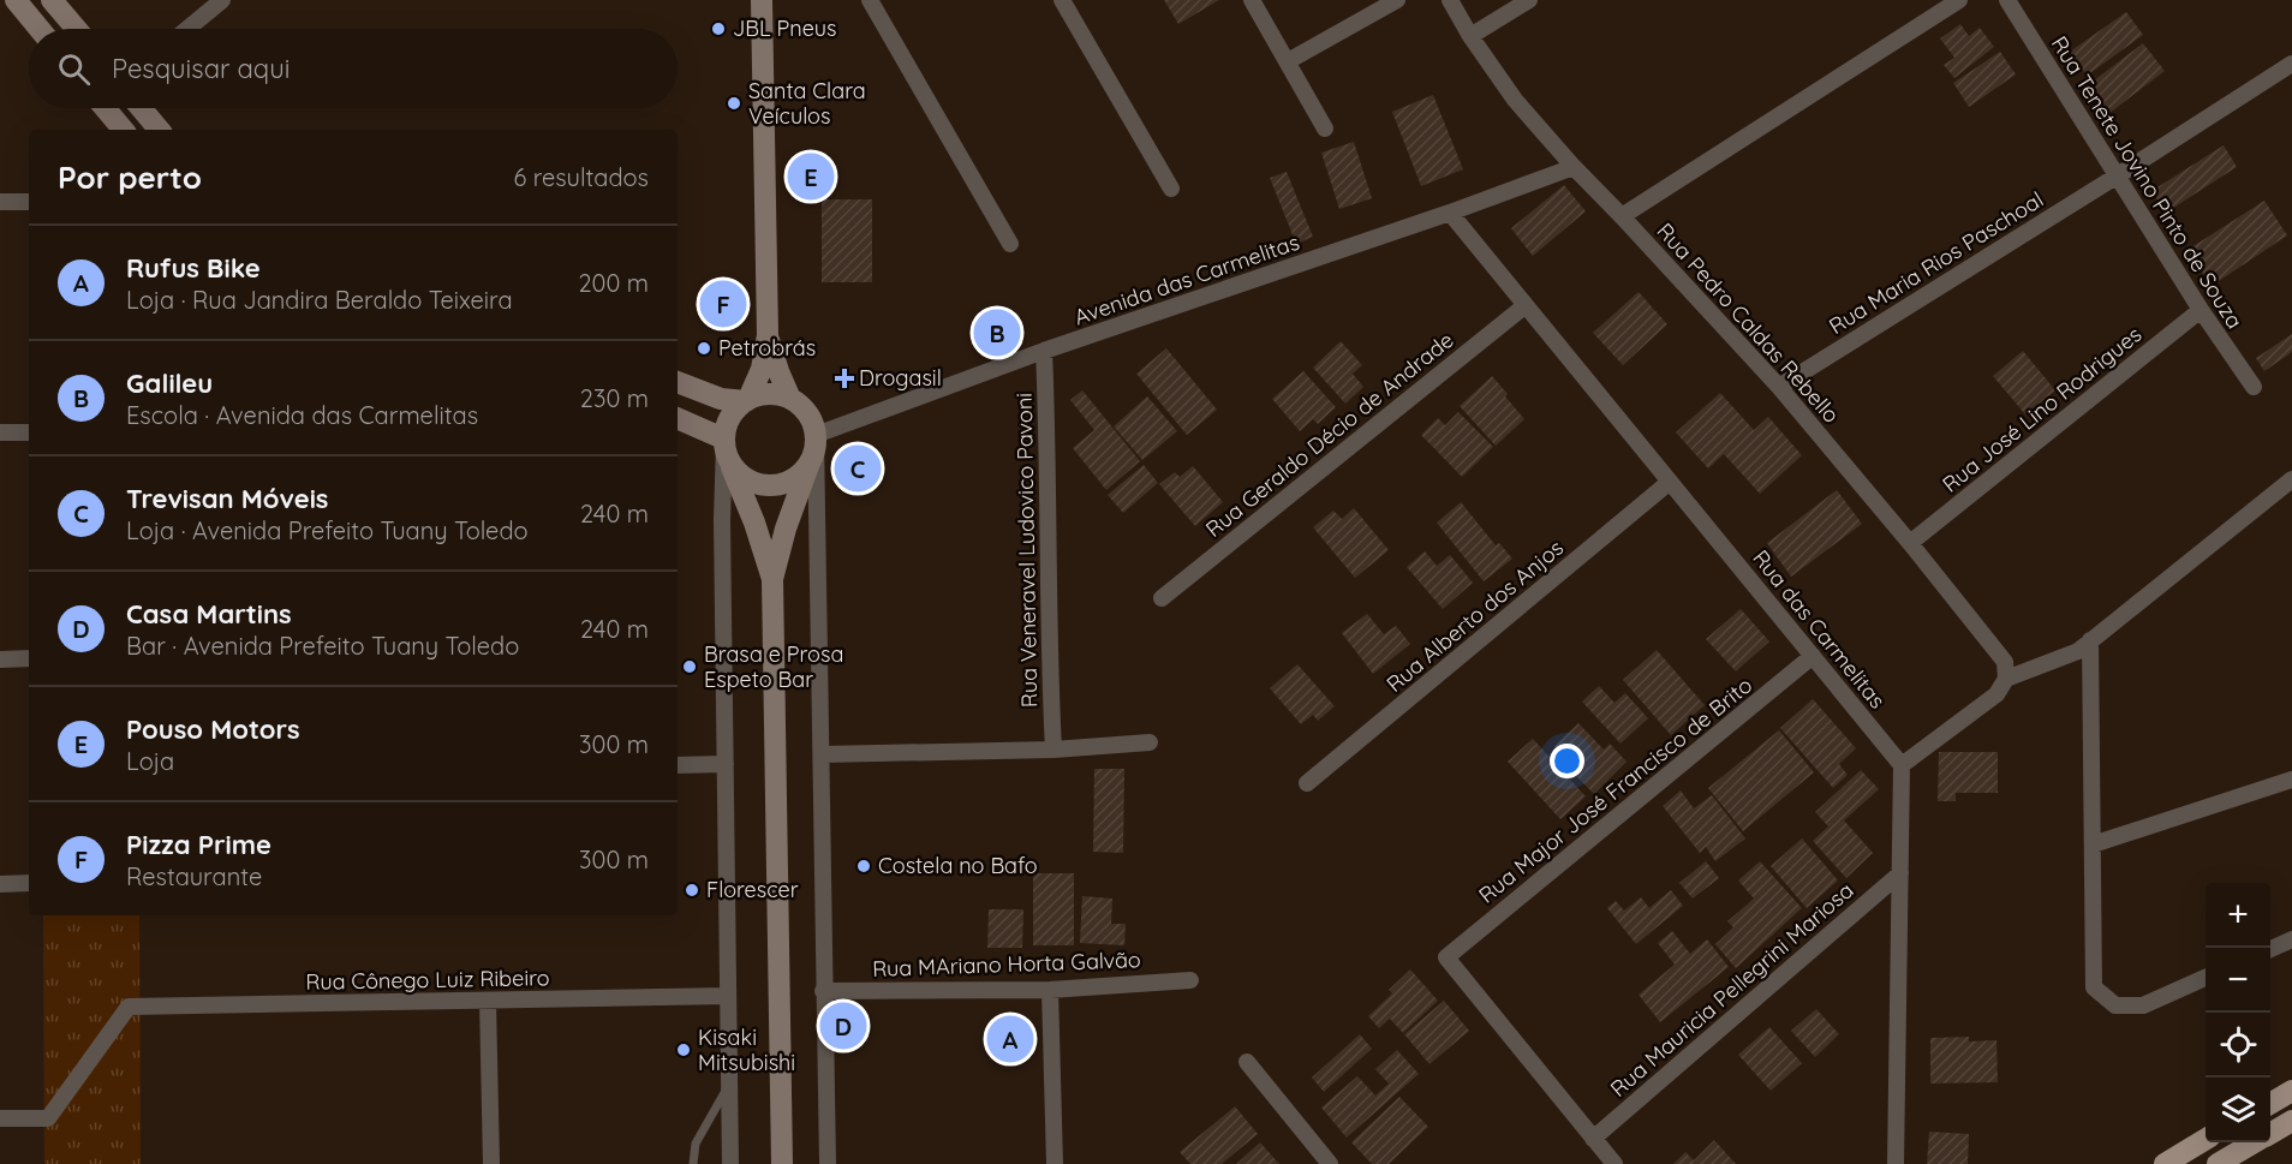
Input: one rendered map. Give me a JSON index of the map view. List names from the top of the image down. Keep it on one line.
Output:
{"streets":{"street":["Rua Tenete Jovino Pinto de Souza","Rua Maria Rios Paschoal","Avenida das Carmelitas","Rua Pedro Caldas Rebello","Rua José Lino Rodrigues","Rua Geraldo Décio de Andrade","Rua Veneravel Ludovico Pavoni","Rua Alberto dos Anjos","Rua das Carmelitas","Rua Major José Francisco de Brito","Rua MAriano Horta Galvão","Rua Cônego Luiz Ribeiro","Rua Mauricia Pellegrini Mariosa"]},"crossings":[["Rua Tenete Jovino Pinto de Souza","Rua Maria Rios Paschoal"],["Rua Tenete Jovino Pinto de Souza","Rua José Lino Rodrigues"],["Rua Maria Rios Paschoal","Rua Pedro Caldas Rebello"],["Avenida das Carmelitas","Rua Pedro Caldas Rebello"],["Avenida das Carmelitas","Rua Veneravel Ludovico Pavoni"],["Avenida das Carmelitas","Rua das Carmelitas"],["Rua Pedro Caldas Rebello","Rua José Lino Rodrigues"],["Rua Geraldo Décio de Andrade","Rua das Carmelitas"],["Rua Alberto dos Anjos","Rua das Carmelitas"],["Rua das Carmelitas","Rua Major José Francisco de Brito"],["Rua Major José Francisco de Brito","Rua Mauricia Pellegrini Mariosa"]],"places":{"other":["JBL Pneus","Santa Clara Veículos","Petrobrás","Brasa e Prosa Espeto Bar","Costela no Bafo","Florescer","Kisaki Mitsubishi"],"health":["Drogasil"]},"page":{"search":"Pesquisar aqui","heading":["Por perto","6 resultados"],"pins":["E","F","B","C","D","A"],"list":[{"mark":"A","name":"Rufus Bike","note":"Loja · Rua Jandira Beraldo Teixeira","value":"200 m"},{"mark":"B","name":"Galileu","note":"Escola · Avenida das Carmelitas","value":"230 m"},{"mark":"C","name":"Trevisan Móveis","note":"Loja · Avenida Prefeito Tuany Toledo","value":"240 m"},{"mark":"D","name":"Casa Martins","note":"Bar · Avenida Prefeito Tuany Toledo","value":"240 m"},{"mark":"E","name":"Pouso Motors","note":"Loja","value":"300 m"},{"mark":"F","name":"Pizza Prime","note":"Restaurante","value":"300 m"}],"map_buttons":["+","−"]}}
